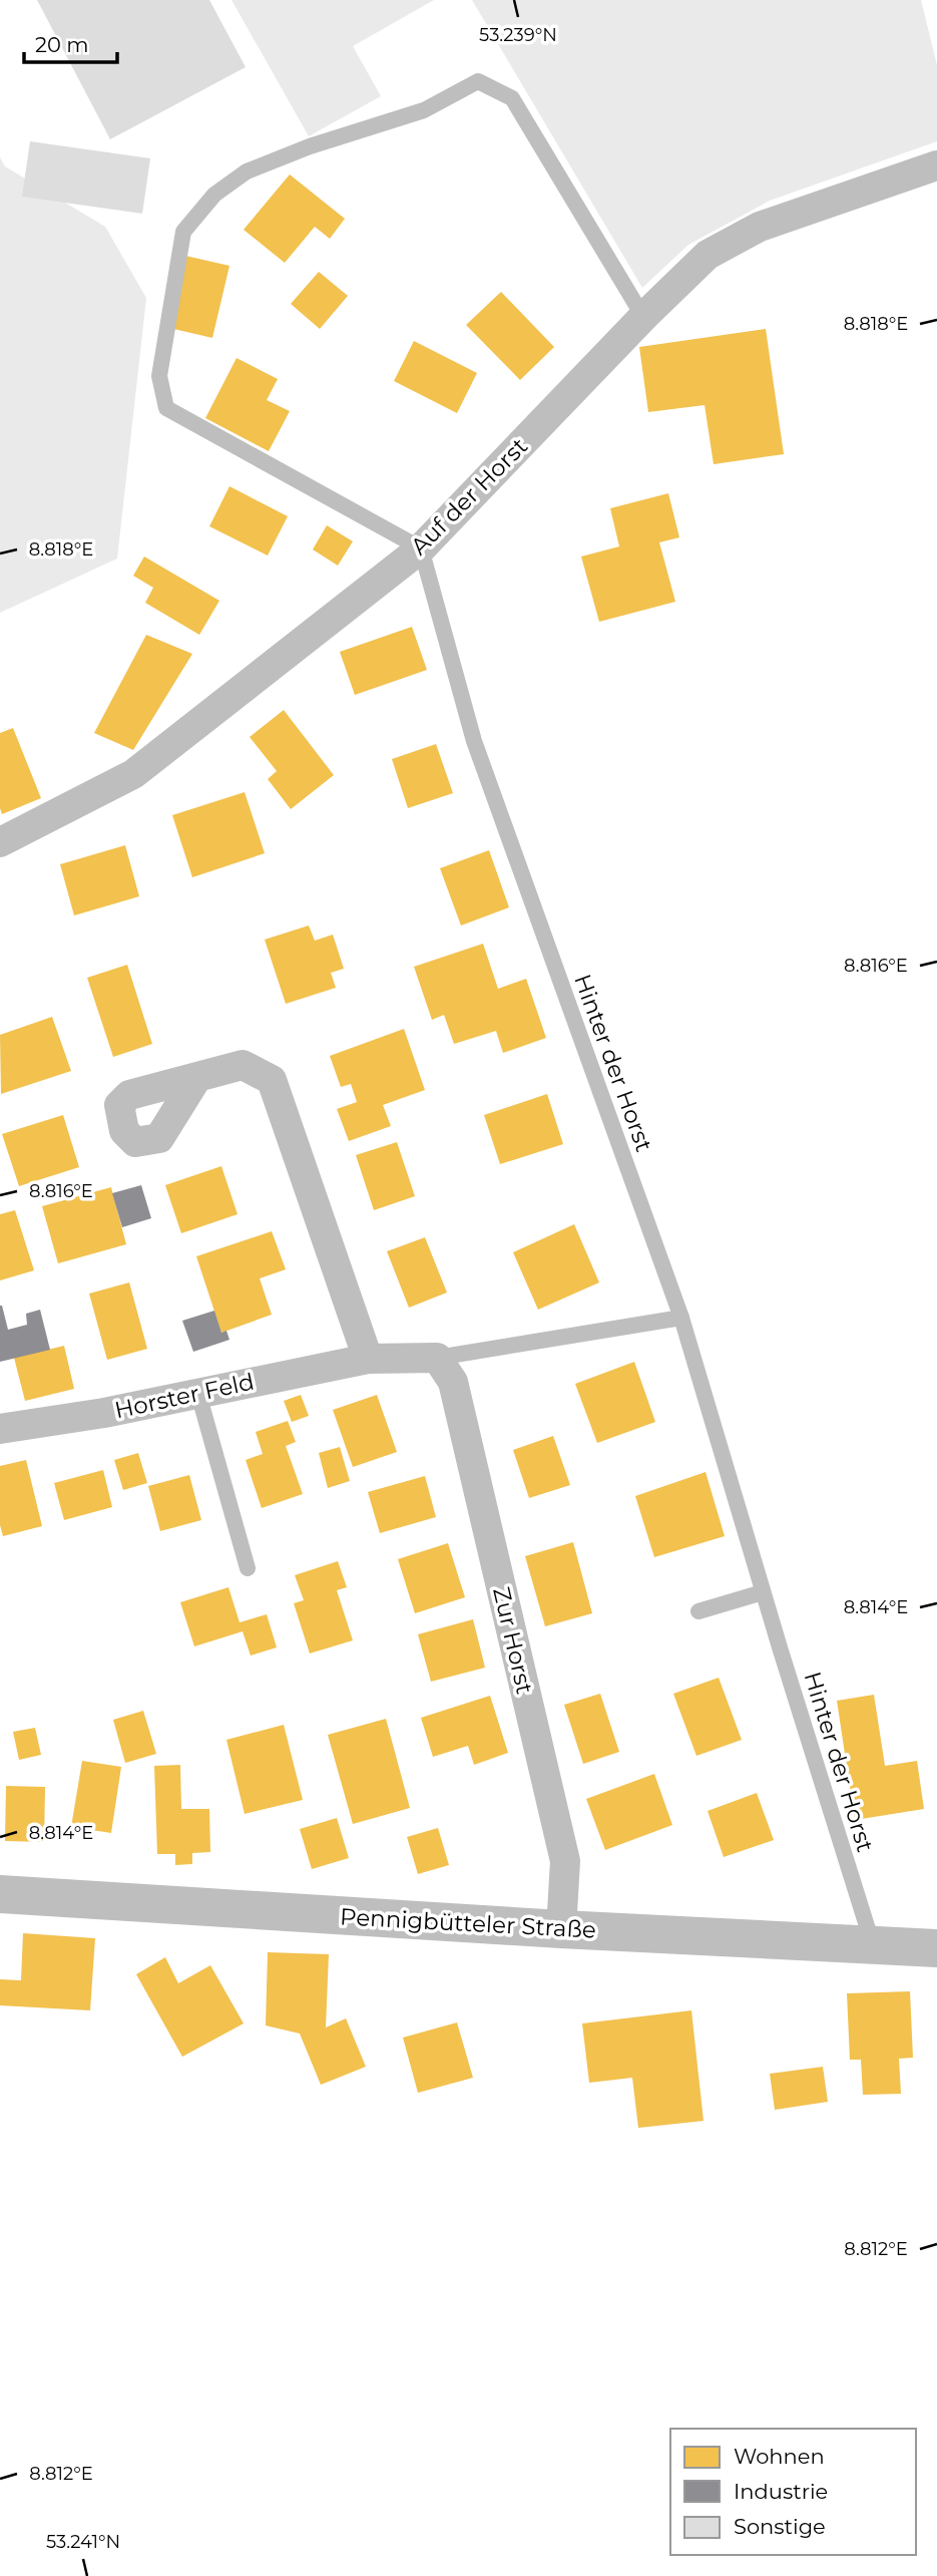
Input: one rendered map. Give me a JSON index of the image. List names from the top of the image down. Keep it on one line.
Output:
{"streets":{"street":["Auf der Horst","Horster Feld","Zur Horst","Pennigbütteler Straße"],"lane":["Hinter der Horst"]},"crossings":[["Auf der Horst","Hinter der Horst"],["Hinter der Horst","Horster Feld"],["Hinter der Horst","Pennigbütteler Straße"],["Horster Feld","Zur Horst"],["Zur Horst","Pennigbütteler Straße"]],"legend":["Wohnen","Industrie","Sonstige"],"scale_bar":"20 m","coordinates":["53.239°N","8.818°E","8.816°E","8.814°E","8.812°E","53.241°N"]}
